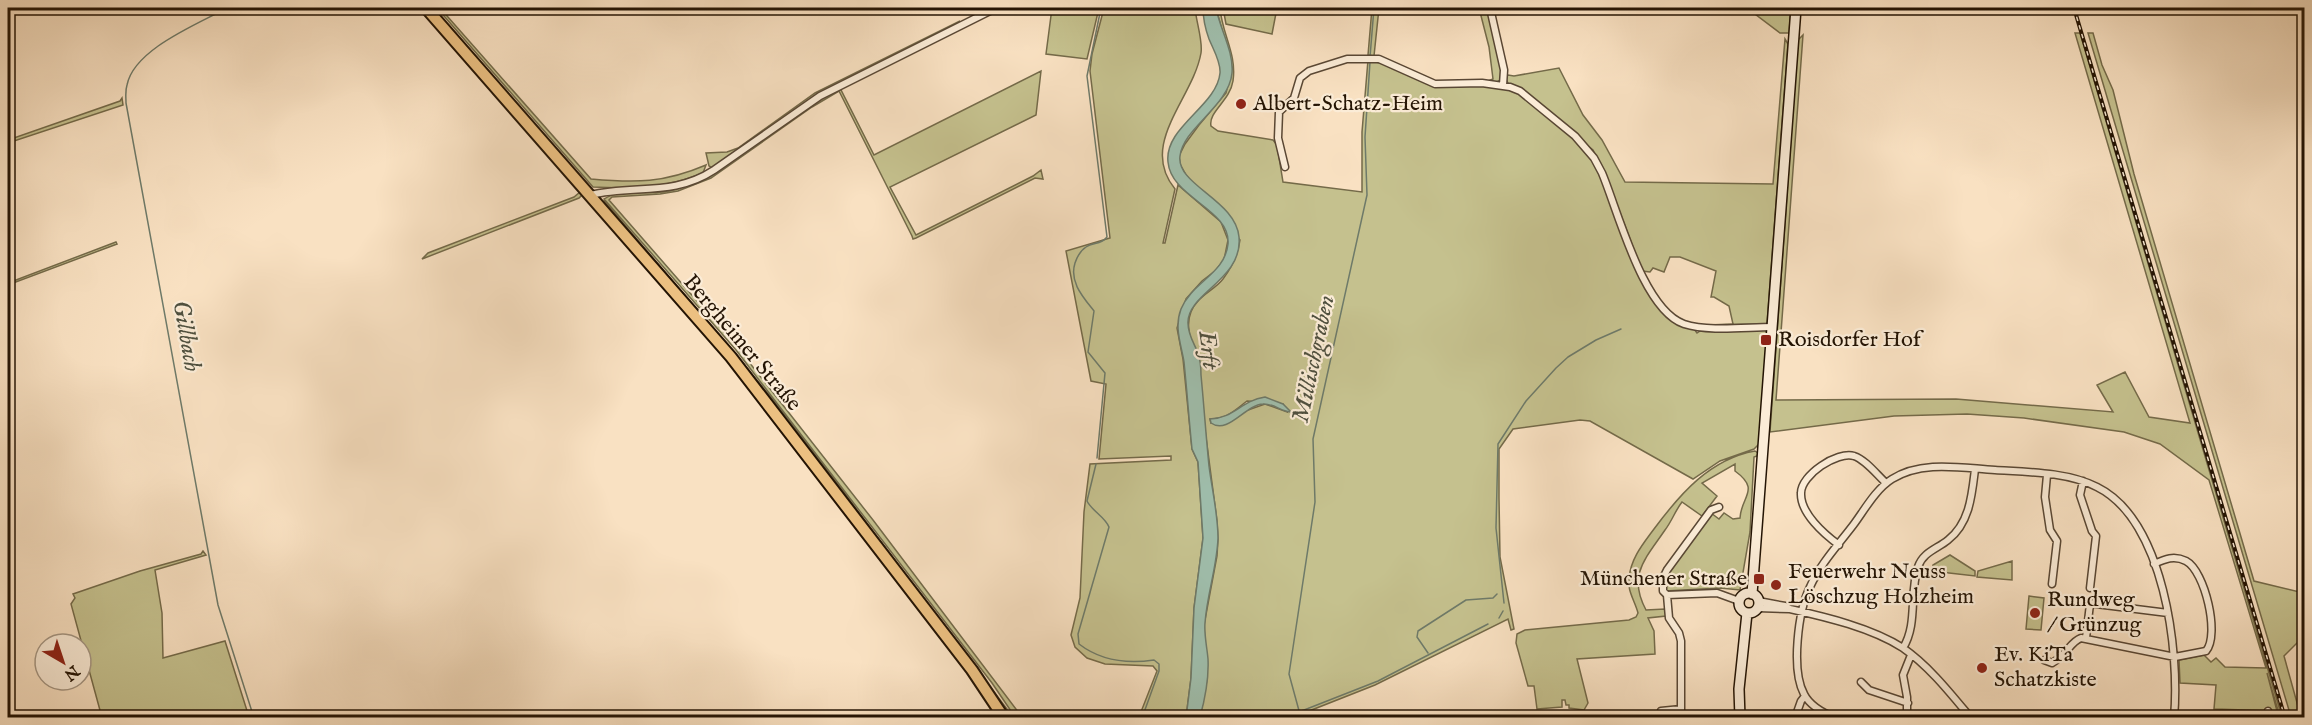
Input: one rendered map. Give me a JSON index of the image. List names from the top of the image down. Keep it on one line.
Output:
{"streets":{"main road":["Bergheimer Straße"]},"water":["Gillbach","Erft","Millischgraben"],"places":{"other":["Albert-Schatz-Heim","Feuerwehr Neuss Löschzug Holzheim","Rundweg / Grünzug","Ev. KiTa Schatzkiste"],"transit":["Roisdorfer Hof","Münchener Straße"]},"north":"bottom right"}
